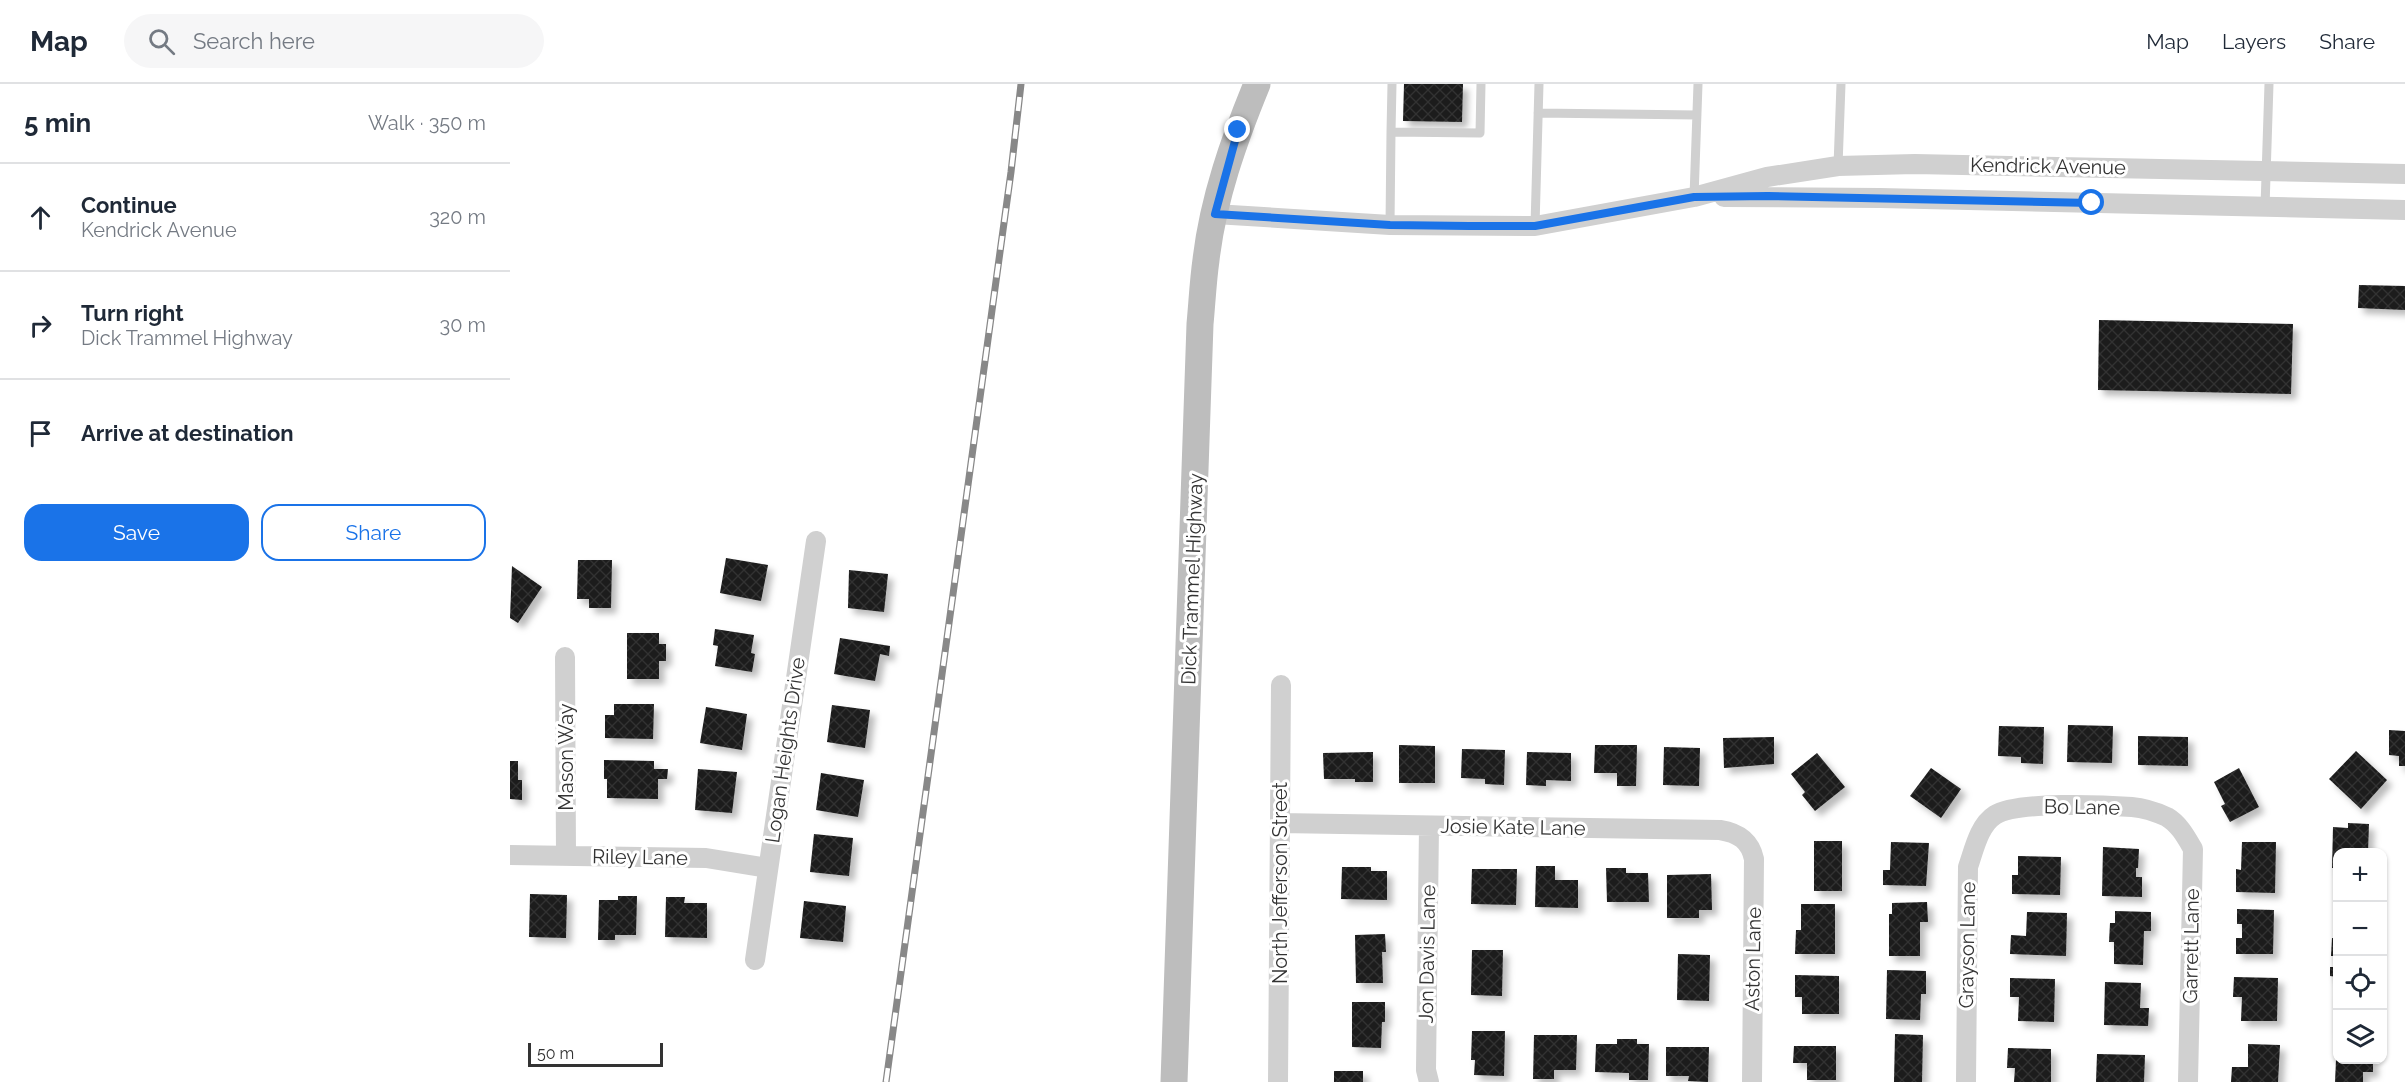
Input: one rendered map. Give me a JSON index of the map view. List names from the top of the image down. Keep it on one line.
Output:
{"streets":{"main road":["Dick Trammel Highway"],"street":["Kendrick Avenue","Logan Heights Drive","Mason Way","Bo Lane","Josie Kate Lane","Riley Lane","North Jefferson Street","Grayson Lane","Garrett Lane","Jon Davis Lane","Aston Lane"]},"crossings":[["Kendrick Avenue","Dick Trammel Highway"],["Logan Heights Drive","Riley Lane"],["Mason Way","Riley Lane"],["Bo Lane","Grayson Lane"],["Bo Lane","Garrett Lane"],["Josie Kate Lane","North Jefferson Street"],["Josie Kate Lane","Jon Davis Lane"],["Josie Kate Lane","Aston Lane"]],"scale_bar":"50 m","page":{"header":"Map","search":"Search here","nav":["Map","Layers","Share"],"heading":["5 min","Walk · 350 m"],"list":[["Continue","Kendrick Avenue","320 m"],["Turn right","Dick Trammel Highway","30 m"],"Arrive at destination"],"buttons":["Save","Share"],"map_buttons":["+","−"],"scale":"50 m"}}
